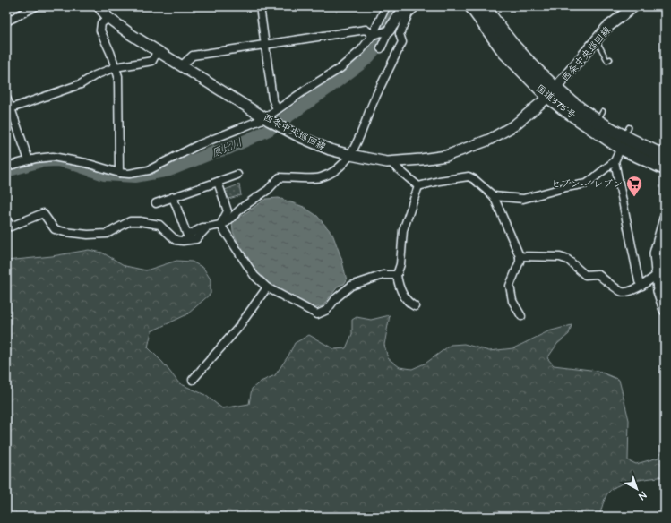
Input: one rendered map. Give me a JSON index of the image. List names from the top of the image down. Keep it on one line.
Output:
{"streets":{"highway":["国道375号"],"street":["西条中央巡回線"]},"crossings":[["西条中央巡回線","国道375号"]],"water":["原比川"],"places":{"supermarket":["セブン-イレブン"]},"north":"bottom right"}
